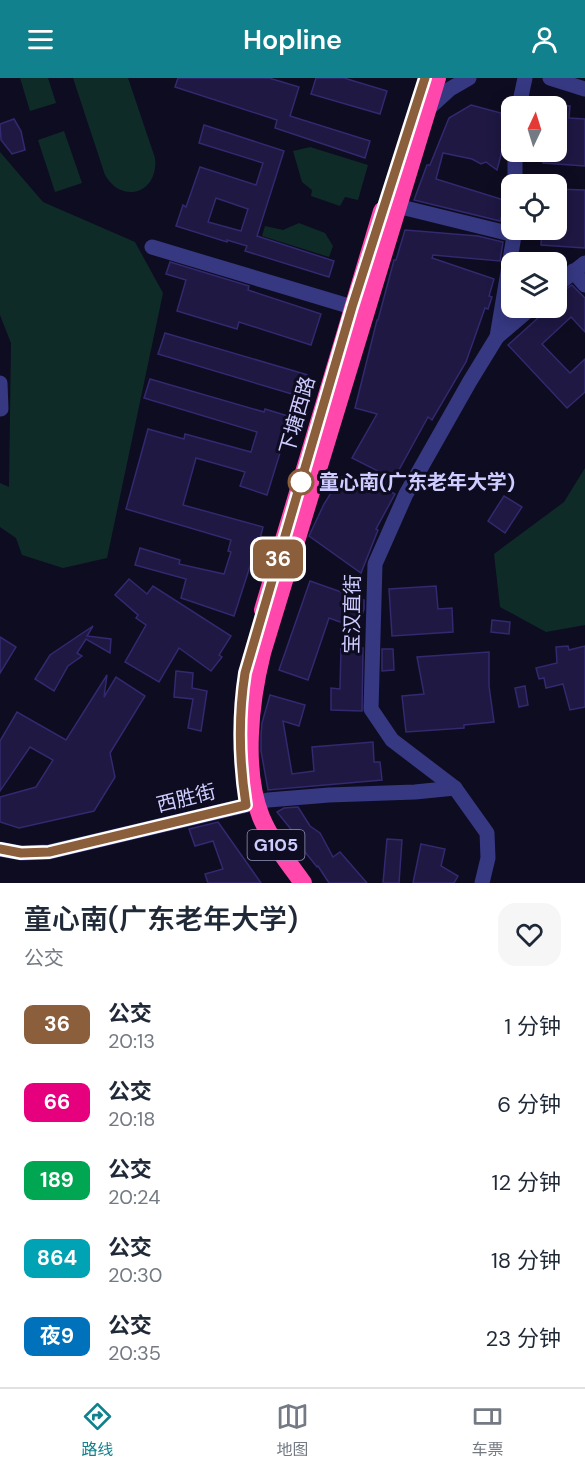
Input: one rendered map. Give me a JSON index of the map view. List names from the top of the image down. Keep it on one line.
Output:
{"streets":{"highway":["下塘西路","G105"],"street":["宝汉直街","西胜街"]},"crossings":[["下塘西路","西胜街"],["下塘西路","G105"],["宝汉直街","西胜街"],["西胜街","G105"]],"places":["童心南(广东老年大学)"],"lines":["bus line 36"],"north":"top","page":{"header":"Hopline","on_map":"36","heading":["童心南(广东老年大学)","公交"],"list":[{"mark":"36","name":"公交","note":"20:13","value":"1 分钟"},{"mark":"66","name":"公交","note":"20:18","value":"6 分钟"},{"mark":"189","name":"公交","note":"20:24","value":"12 分钟"},{"mark":"864","name":"公交","note":"20:30","value":"18 分钟"},{"mark":"夜9","name":"公交","note":"20:35","value":"23 分钟"}],"tabs":["路线","地图","车票"]}}
